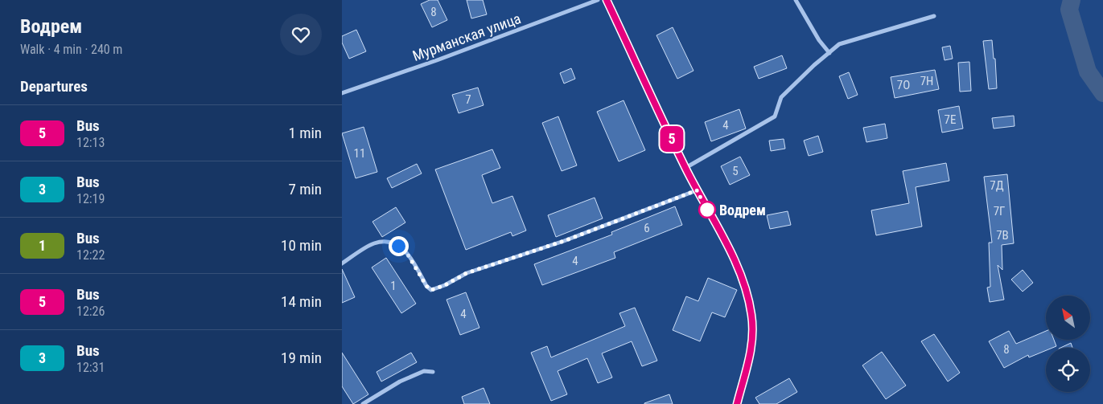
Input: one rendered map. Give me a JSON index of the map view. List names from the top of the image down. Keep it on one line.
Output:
{"streets":{"street":["Мурманская улица"]},"places":["Водрем"],"lines":["bus line 5"],"house_numbers":["8","7Н","7О","7","7Е","4","11","5","7Д","7Г","6","7В","4","1","4","8"],"north":"top left","page":{"heading":[["Водрем","Walk · 4 min · 240 m"],"Departures"],"on_map":"5","list":[{"mark":"5","name":"Bus","note":"12:13","value":"1 min"},{"mark":"3","name":"Bus","note":"12:19","value":"7 min"},{"mark":"1","name":"Bus","note":"12:22","value":"10 min"},{"mark":"5","name":"Bus","note":"12:26","value":"14 min"},{"mark":"3","name":"Bus","note":"12:31","value":"19 min"}]}}
